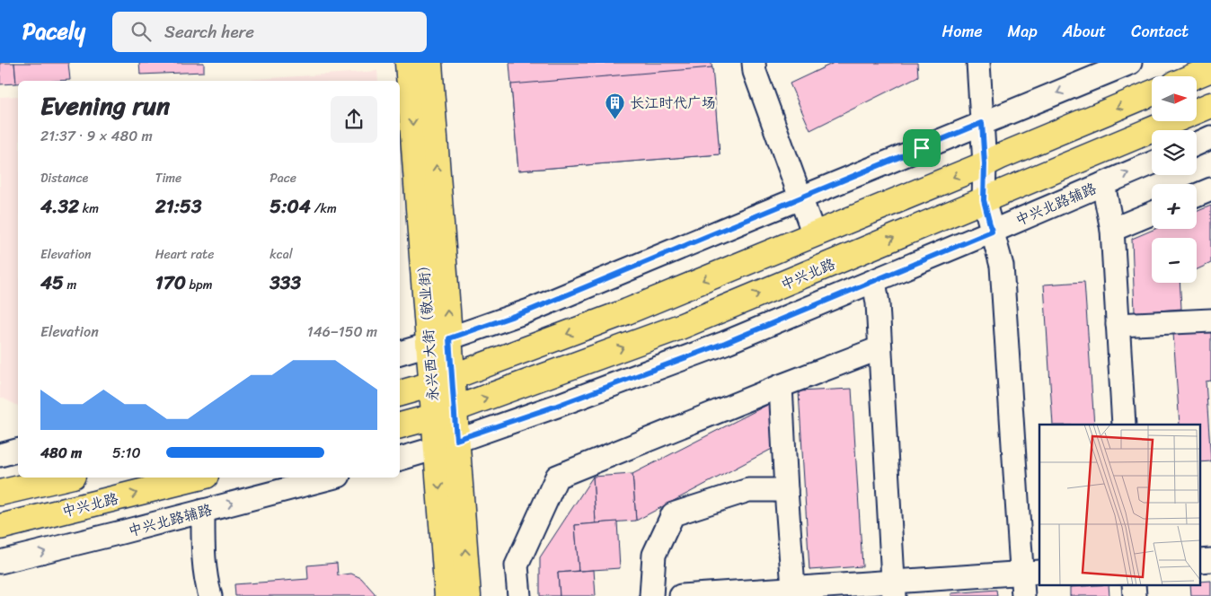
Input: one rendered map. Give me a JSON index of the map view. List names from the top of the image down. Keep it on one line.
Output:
{"streets":{"main road":["中兴北路","永兴西大街（敬业街）"],"street":["中兴北路辅路"]},"crossings":[["中兴北路辅路","永兴西大街（敬业街）"],["中兴北路","永兴西大街（敬业街）"]],"places":{"building":["长江时代广场"]},"north":"right","page":{"header":"Pacely","search":"Search here","nav":["Home","Map","About","Contact"],"map_buttons":["+","−"],"heading":["Evening run","21:37 · 9 × 480 m"],"stats":[["Distance","4.32 km"],["Time","21:53"],["Pace","5:04 /km"],["Elevation","45 m"],["Heart rate","170 bpm"],["kcal","333"]],"chart":["Elevation","146–150 m"],"list":[{"name":"480 m","note":"5:10"}]}}
